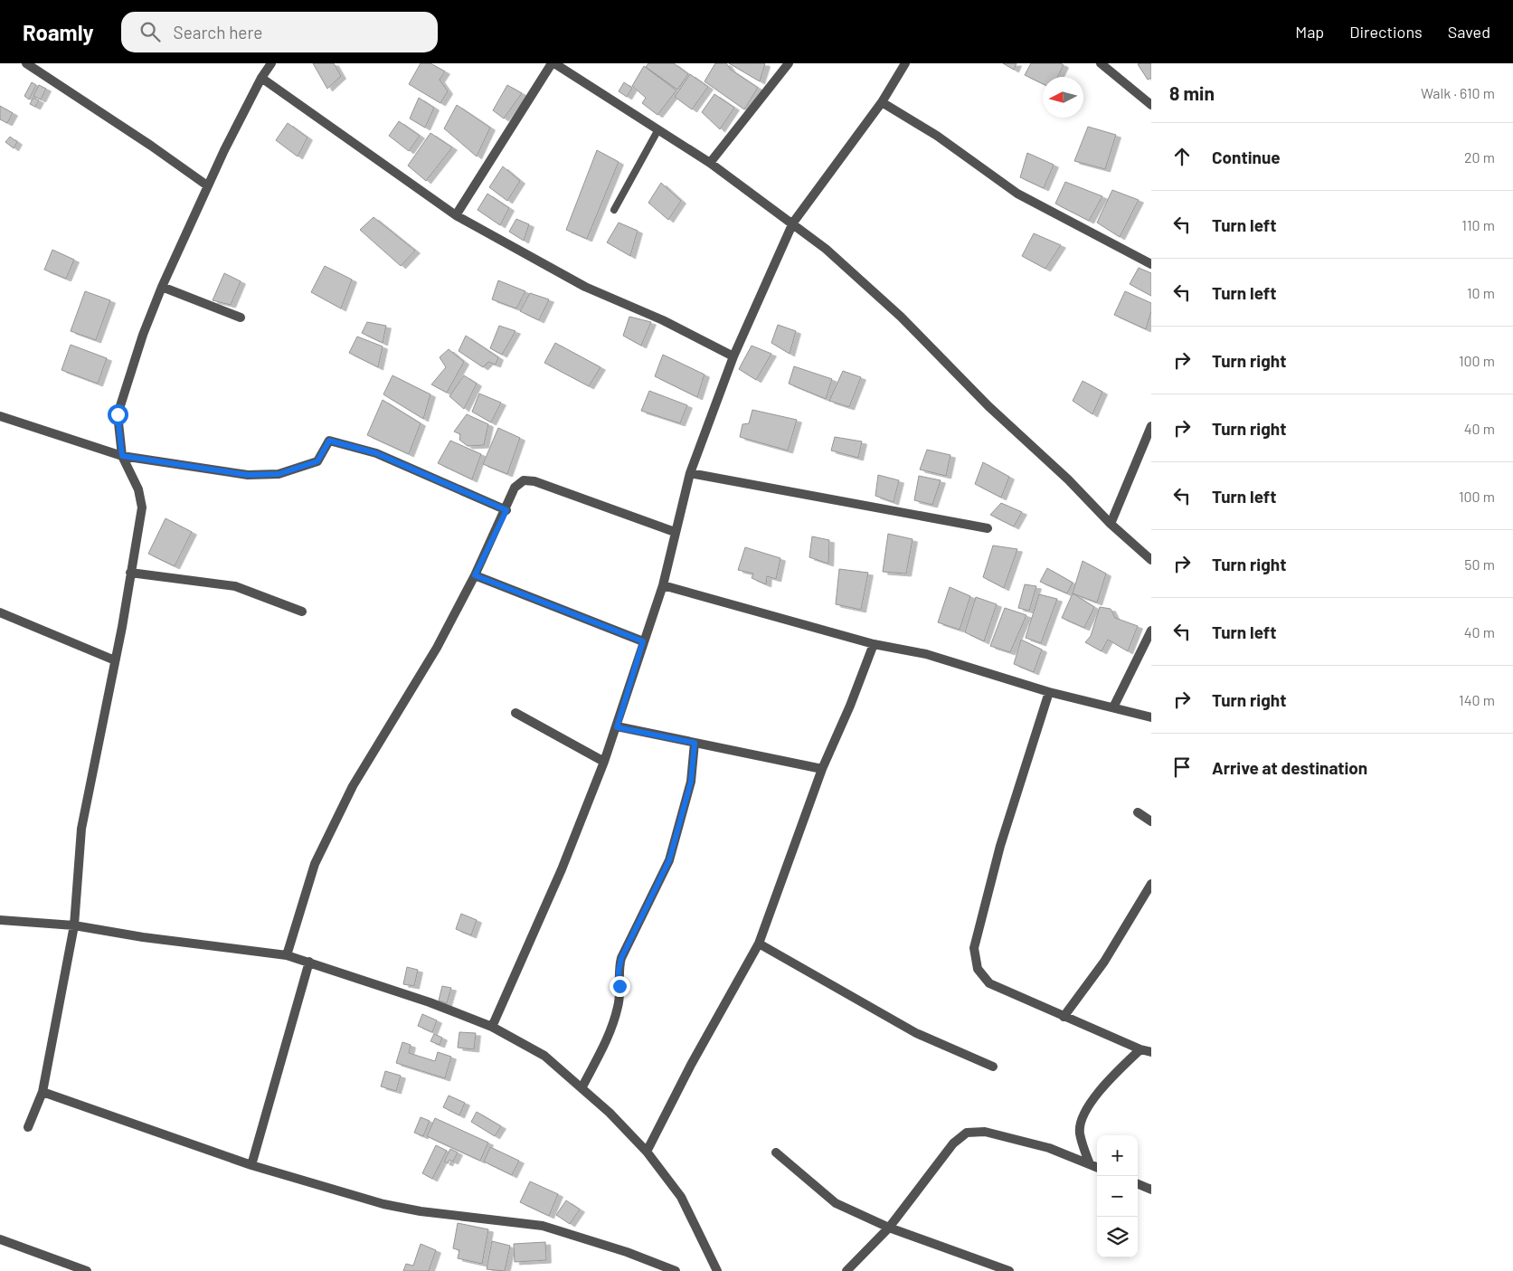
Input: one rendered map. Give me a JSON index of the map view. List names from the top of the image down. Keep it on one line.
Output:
{"north":"left","page":{"header":"Roamly","search":"Search here","nav":["Map","Directions","Saved"],"heading":["8 min","Walk · 610 m"],"list":[["Continue","20 m"],["Turn left","110 m"],["Turn left","10 m"],["Turn right","100 m"],["Turn right","40 m"],["Turn left","100 m"],["Turn right","50 m"],["Turn left","40 m"],["Turn right","140 m"],"Arrive at destination"],"map_buttons":["+","−"]}}
